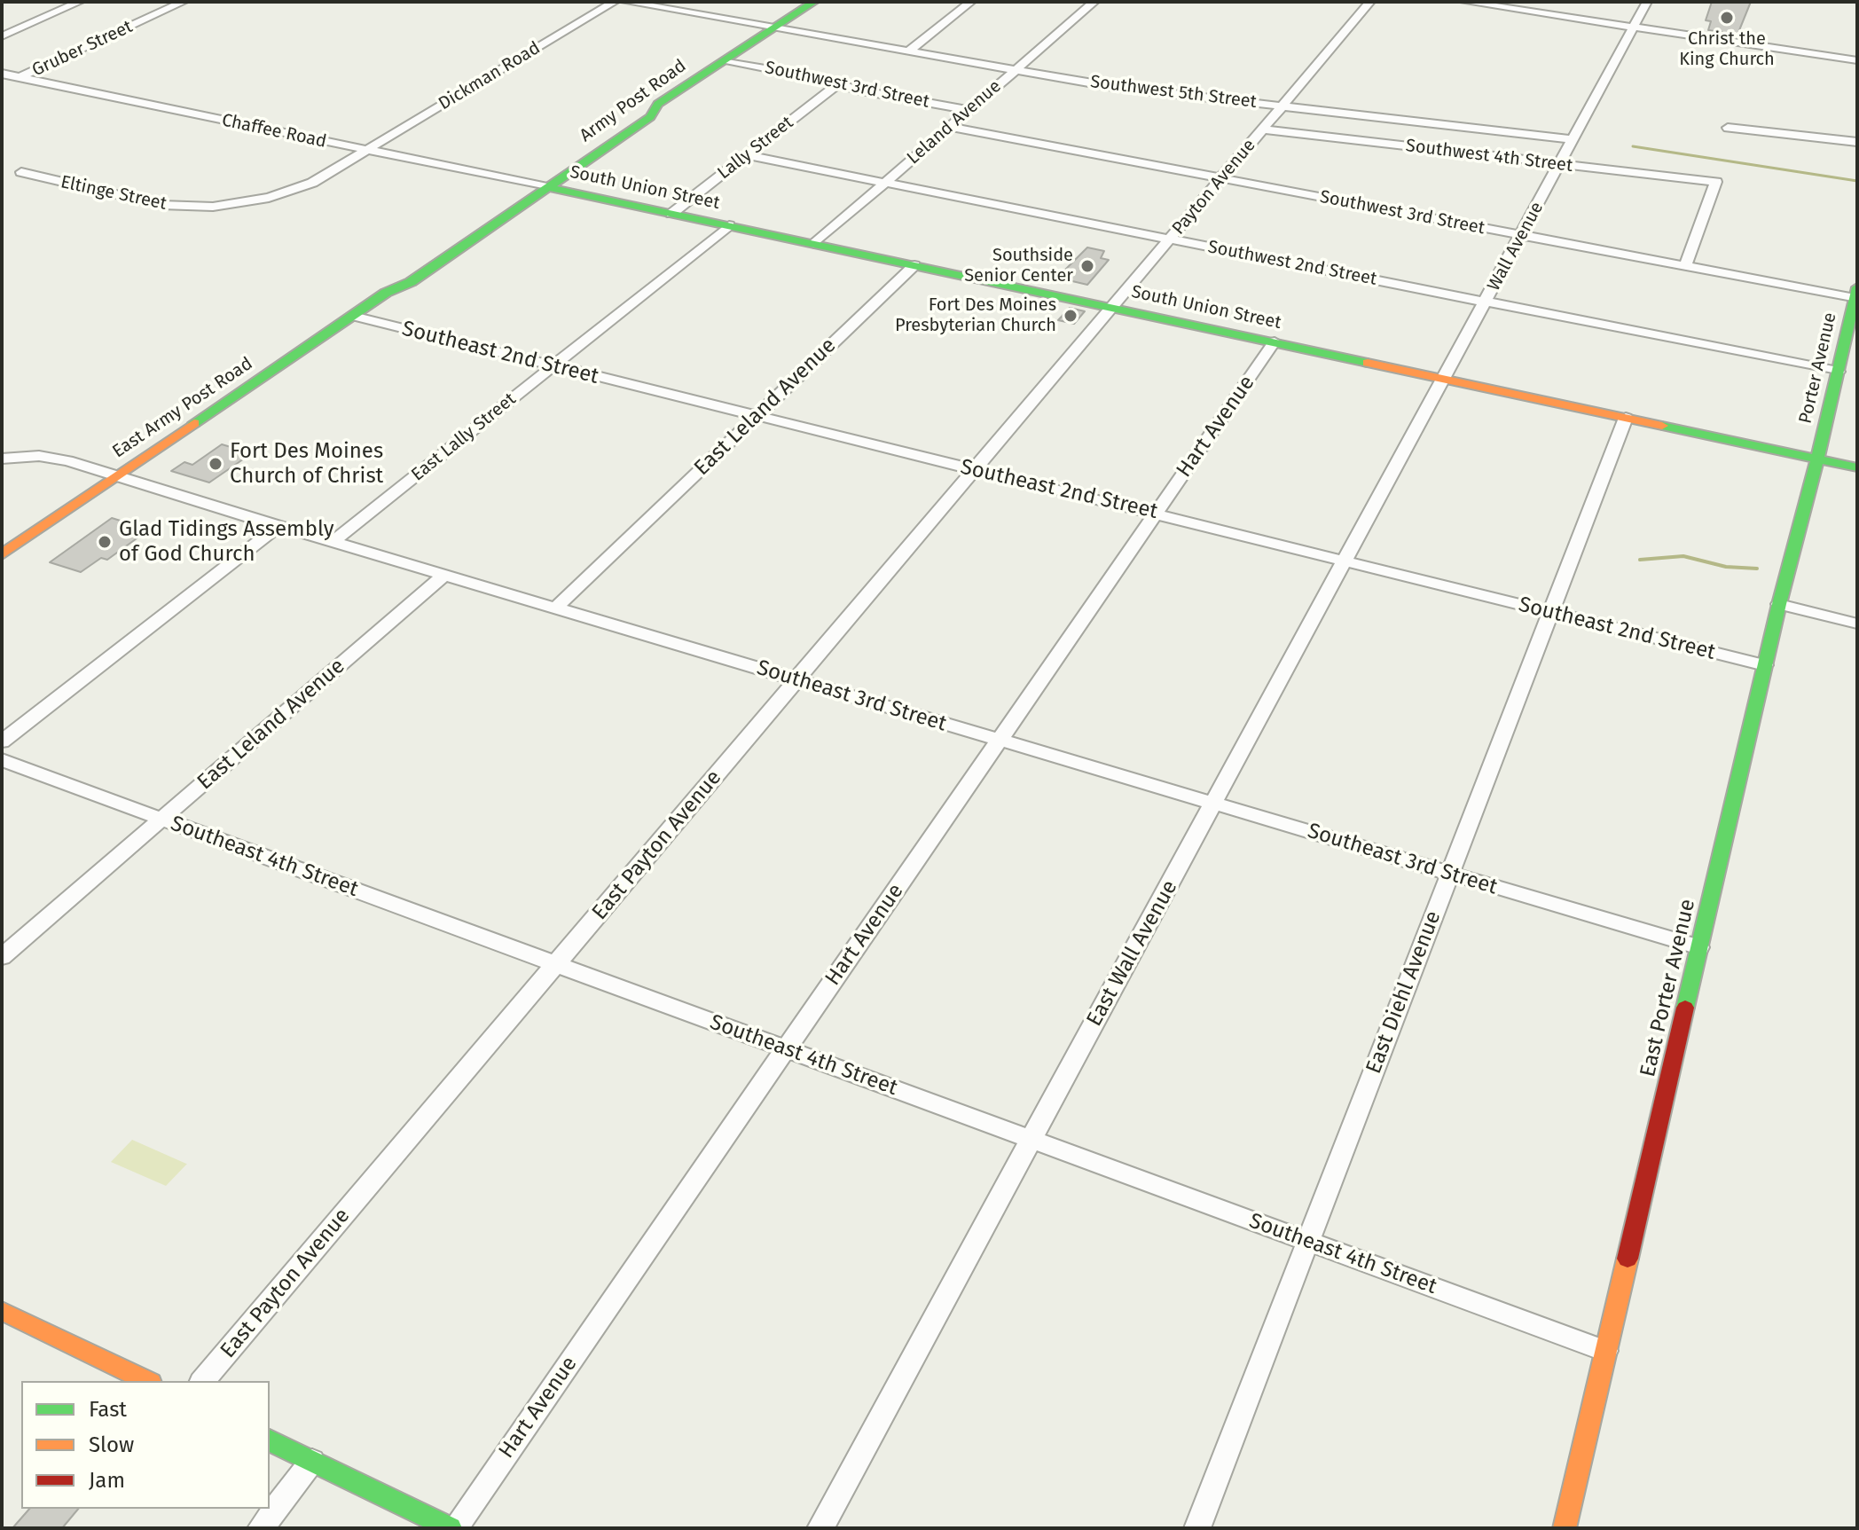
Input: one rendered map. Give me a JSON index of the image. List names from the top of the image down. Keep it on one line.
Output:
{"streets":{"street":["Gruber Street","Dickman Road","Southwest 3rd Street","Southwest 5th Street","Army Post Road","Leland Avenue","Chaffee Road","Lally Street","Southwest 4th Street","Payton Avenue","South Union Street","Eltinge Street","Wall Avenue","Southwest 2nd Street","Southeast 2nd Street","Porter Avenue","East Leland Avenue","East Army Post Road","Hart Avenue","East Lally Street","Southeast 3rd Street","East Payton Avenue","Southeast 4th Street","East Wall Avenue","East Porter Avenue","East Diehl Avenue"]},"crossings":[["Gruber Street","Chaffee Road"],["Dickman Road","Chaffee Road"],["Dickman Road","Eltinge Street"],["Southwest 3rd Street","Army Post Road"],["Southwest 3rd Street","Leland Avenue"],["Southwest 3rd Street","Lally Street"],["Southwest 3rd Street","Southwest 4th Street"],["Southwest 3rd Street","Payton Avenue"],["Southwest 3rd Street","Wall Avenue"],["Southwest 3rd Street","Porter Avenue"],["Southwest 5th Street","Army Post Road"],["Southwest 5th Street","Leland Avenue"],["Southwest 5th Street","Payton Avenue"],["Southwest 5th Street","Wall Avenue"],["Army Post Road","Chaffee Road"],["Army Post Road","South Union Street"],["Army Post Road","East Army Post Road"],["Leland Avenue","South Union Street"],["Leland Avenue","Southwest 2nd Street"],["Chaffee Road","South Union Street"],["Chaffee Road","Eltinge Street"],["Chaffee Road","East Army Post Road"],["Lally Street","South Union Street"],["Lally Street","Southwest 2nd Street"],["Southwest 4th Street","Payton Avenue"],["Southwest 4th Street","Wall Avenue"],["Payton Avenue","South Union Street"],["Payton Avenue","Southwest 2nd Street"],["Payton Avenue","East Payton Avenue"],["South Union Street","Wall Avenue"],["South Union Street","Porter Avenue"],["South Union Street","East Leland Avenue"],["South Union Street","East Army Post Road"],["South Union Street","Hart Avenue"],["South Union Street","East Lally Street"],["South Union Street","East Payton Avenue"],["South Union Street","East Wall Avenue"],["South Union Street","East Porter Avenue"],["South Union Street","East Diehl Avenue"],["Wall Avenue","Southwest 2nd Street"],["Wall Avenue","East Wall Avenue"],["Southwest 2nd Street","Porter Avenue"],["Southeast 2nd Street","East Leland Avenue"],["Southeast 2nd Street","East Army Post Road"],["Southeast 2nd Street","Hart Avenue"],["Southeast 2nd Street","East Lally Street"],["Southeast 2nd Street","East Payton Avenue"],["Southeast 2nd Street","East Wall Avenue"],["Southeast 2nd Street","East Porter Avenue"],["Southeast 2nd Street","East Diehl Avenue"],["Porter Avenue","East Porter Avenue"],["East Leland Avenue","Southeast 3rd Street"],["East Leland Avenue","Southeast 4th Street"],["East Army Post Road","Southeast 3rd Street"],["Hart Avenue","Southeast 3rd Street"],["Hart Avenue","Southeast 4th Street"],["East Lally Street","Southeast 3rd Street"],["Southeast 3rd Street","East Payton Avenue"],["Southeast 3rd Street","East Wall Avenue"],["Southeast 3rd Street","East Porter Avenue"],["Southeast 3rd Street","East Diehl Avenue"],["East Payton Avenue","Southeast 4th Street"],["Southeast 4th Street","East Wall Avenue"],["Southeast 4th Street","East Porter Avenue"],["Southeast 4th Street","East Diehl Avenue"]],"places":["Christ the King Church","Southside Senior Center","Fort Des Moines Presbyterian Church","Fort Des Moines Church of Christ","Glad Tidings Assembly of God Church"],"legend":["Fast","Slow","Jam"]}
